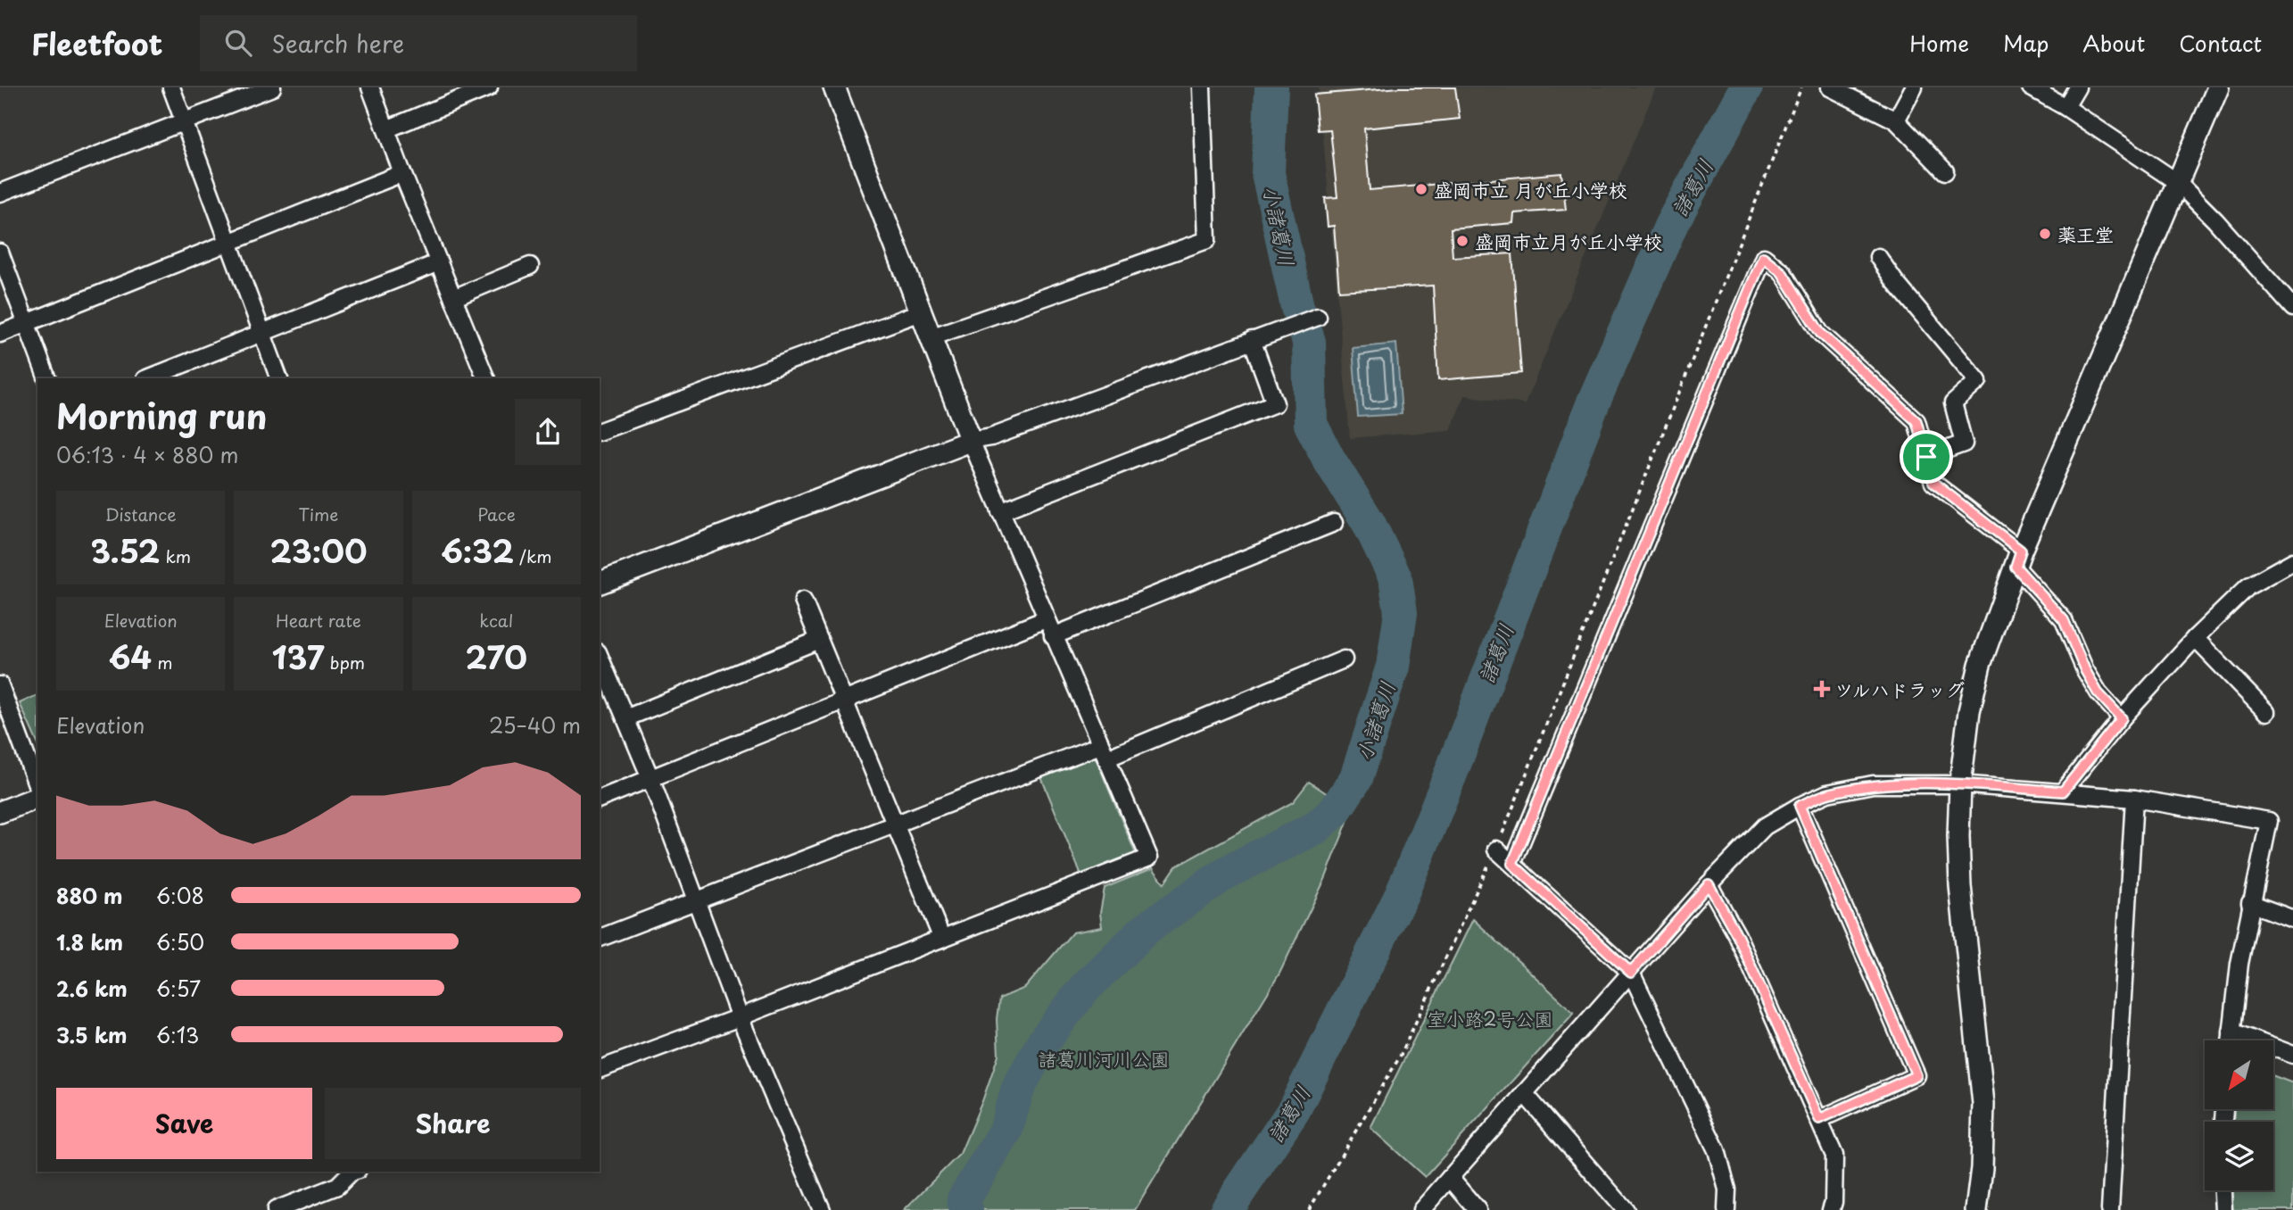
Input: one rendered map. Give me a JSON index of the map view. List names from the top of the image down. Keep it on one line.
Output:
{"water":["諸葛川","小諸葛川"],"parks":["室小路2号公園","諸葛川河川公園"],"places":{"other":["盛岡市立 月が丘小学校","薬王堂","盛岡市立月が丘小学校"],"health":["ツルハドラッグ"]},"north":"bottom left","page":{"header":"Fleetfoot","search":"Search here","nav":["Home","Map","About","Contact"],"heading":["Morning run","06:13 · 4 × 880 m"],"stats":[["Distance","3.52 km"],["Time","23:00"],["Pace","6:32 /km"],["Elevation","64 m"],["Heart rate","137 bpm"],["kcal","270"]],"chart":["Elevation","25–40 m"],"list":[{"name":"880 m","note":"6:08"},{"name":"1.8 km","note":"6:50"},{"name":"2.6 km","note":"6:57"},{"name":"3.5 km","note":"6:13"}],"buttons":["Save","Share"]}}
